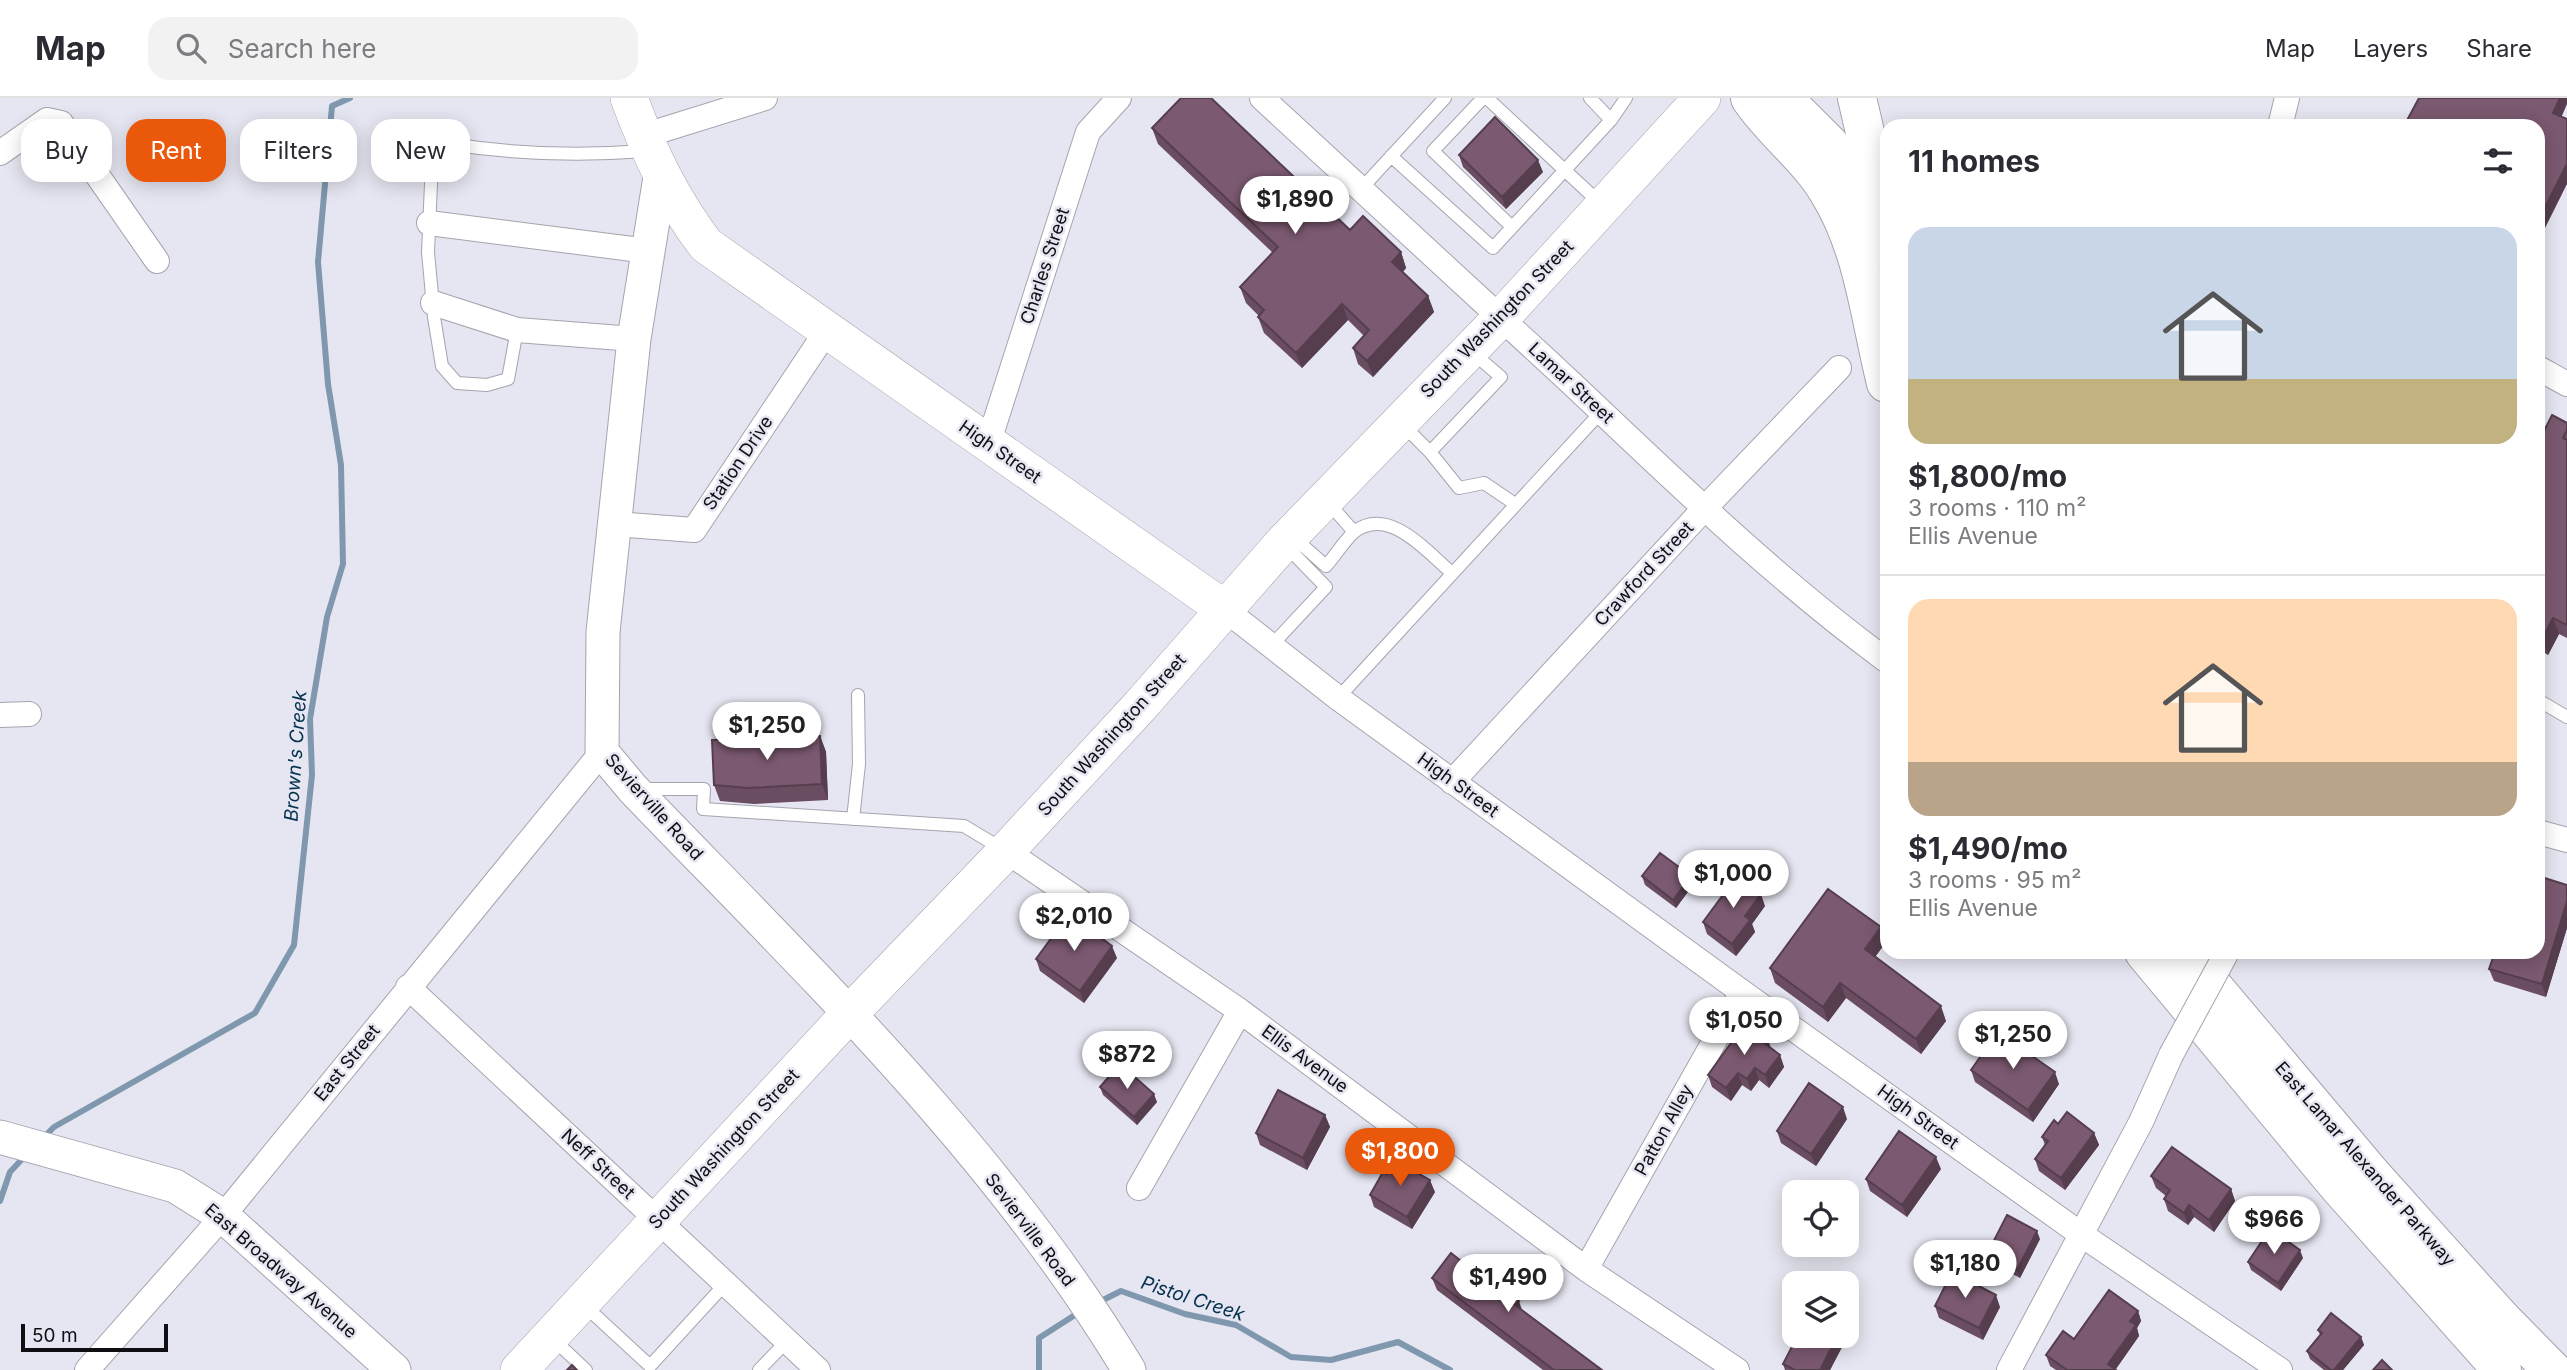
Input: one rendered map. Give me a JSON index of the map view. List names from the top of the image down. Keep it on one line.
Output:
{"streets":{"highway":["East Lamar Alexander Parkway"],"main road":["South Washington Street","High Street","Sevierville Road"],"street":["Charles Street","Lamar Street","Station Drive","Crawford Street","Ellis Avenue","East Street","Patton Alley","Neff Street","East Broadway Avenue"]},"crossings":[["Charles Street","High Street"],["South Washington Street","Lamar Street"],["South Washington Street","High Street"],["South Washington Street","Sevierville Road"],["South Washington Street","Ellis Avenue"],["South Washington Street","Neff Street"],["Lamar Street","Crawford Street"],["High Street","Station Drive"],["High Street","Crawford Street"],["High Street","Sevierville Road"],["High Street","Patton Alley"],["Station Drive","Sevierville Road"],["Sevierville Road","East Street"],["Ellis Avenue","Patton Alley"],["East Street","Neff Street"],["East Street","East Broadway Avenue"]],"water":["Brown's Creek","Pistol Creek"],"scale_bar":"50 m","page":{"header":"Map","search":"Search here","nav":["Map","Layers","Share"],"chip":["Buy","Rent","Filters","New"],"heading":"11 homes","price":["$1,890","$1,250","$1,000","$2,010","$1,050","$1,250","$872","$1,800","$966","$1,180","$1,490"],"list":[{"name":"$1,800/mo","note":"3 rooms · 110 m² · Ellis Avenue"},{"name":"$1,490/mo","note":"3 rooms · 95 m² · Ellis Avenue"}],"scale":"50 m"}}
